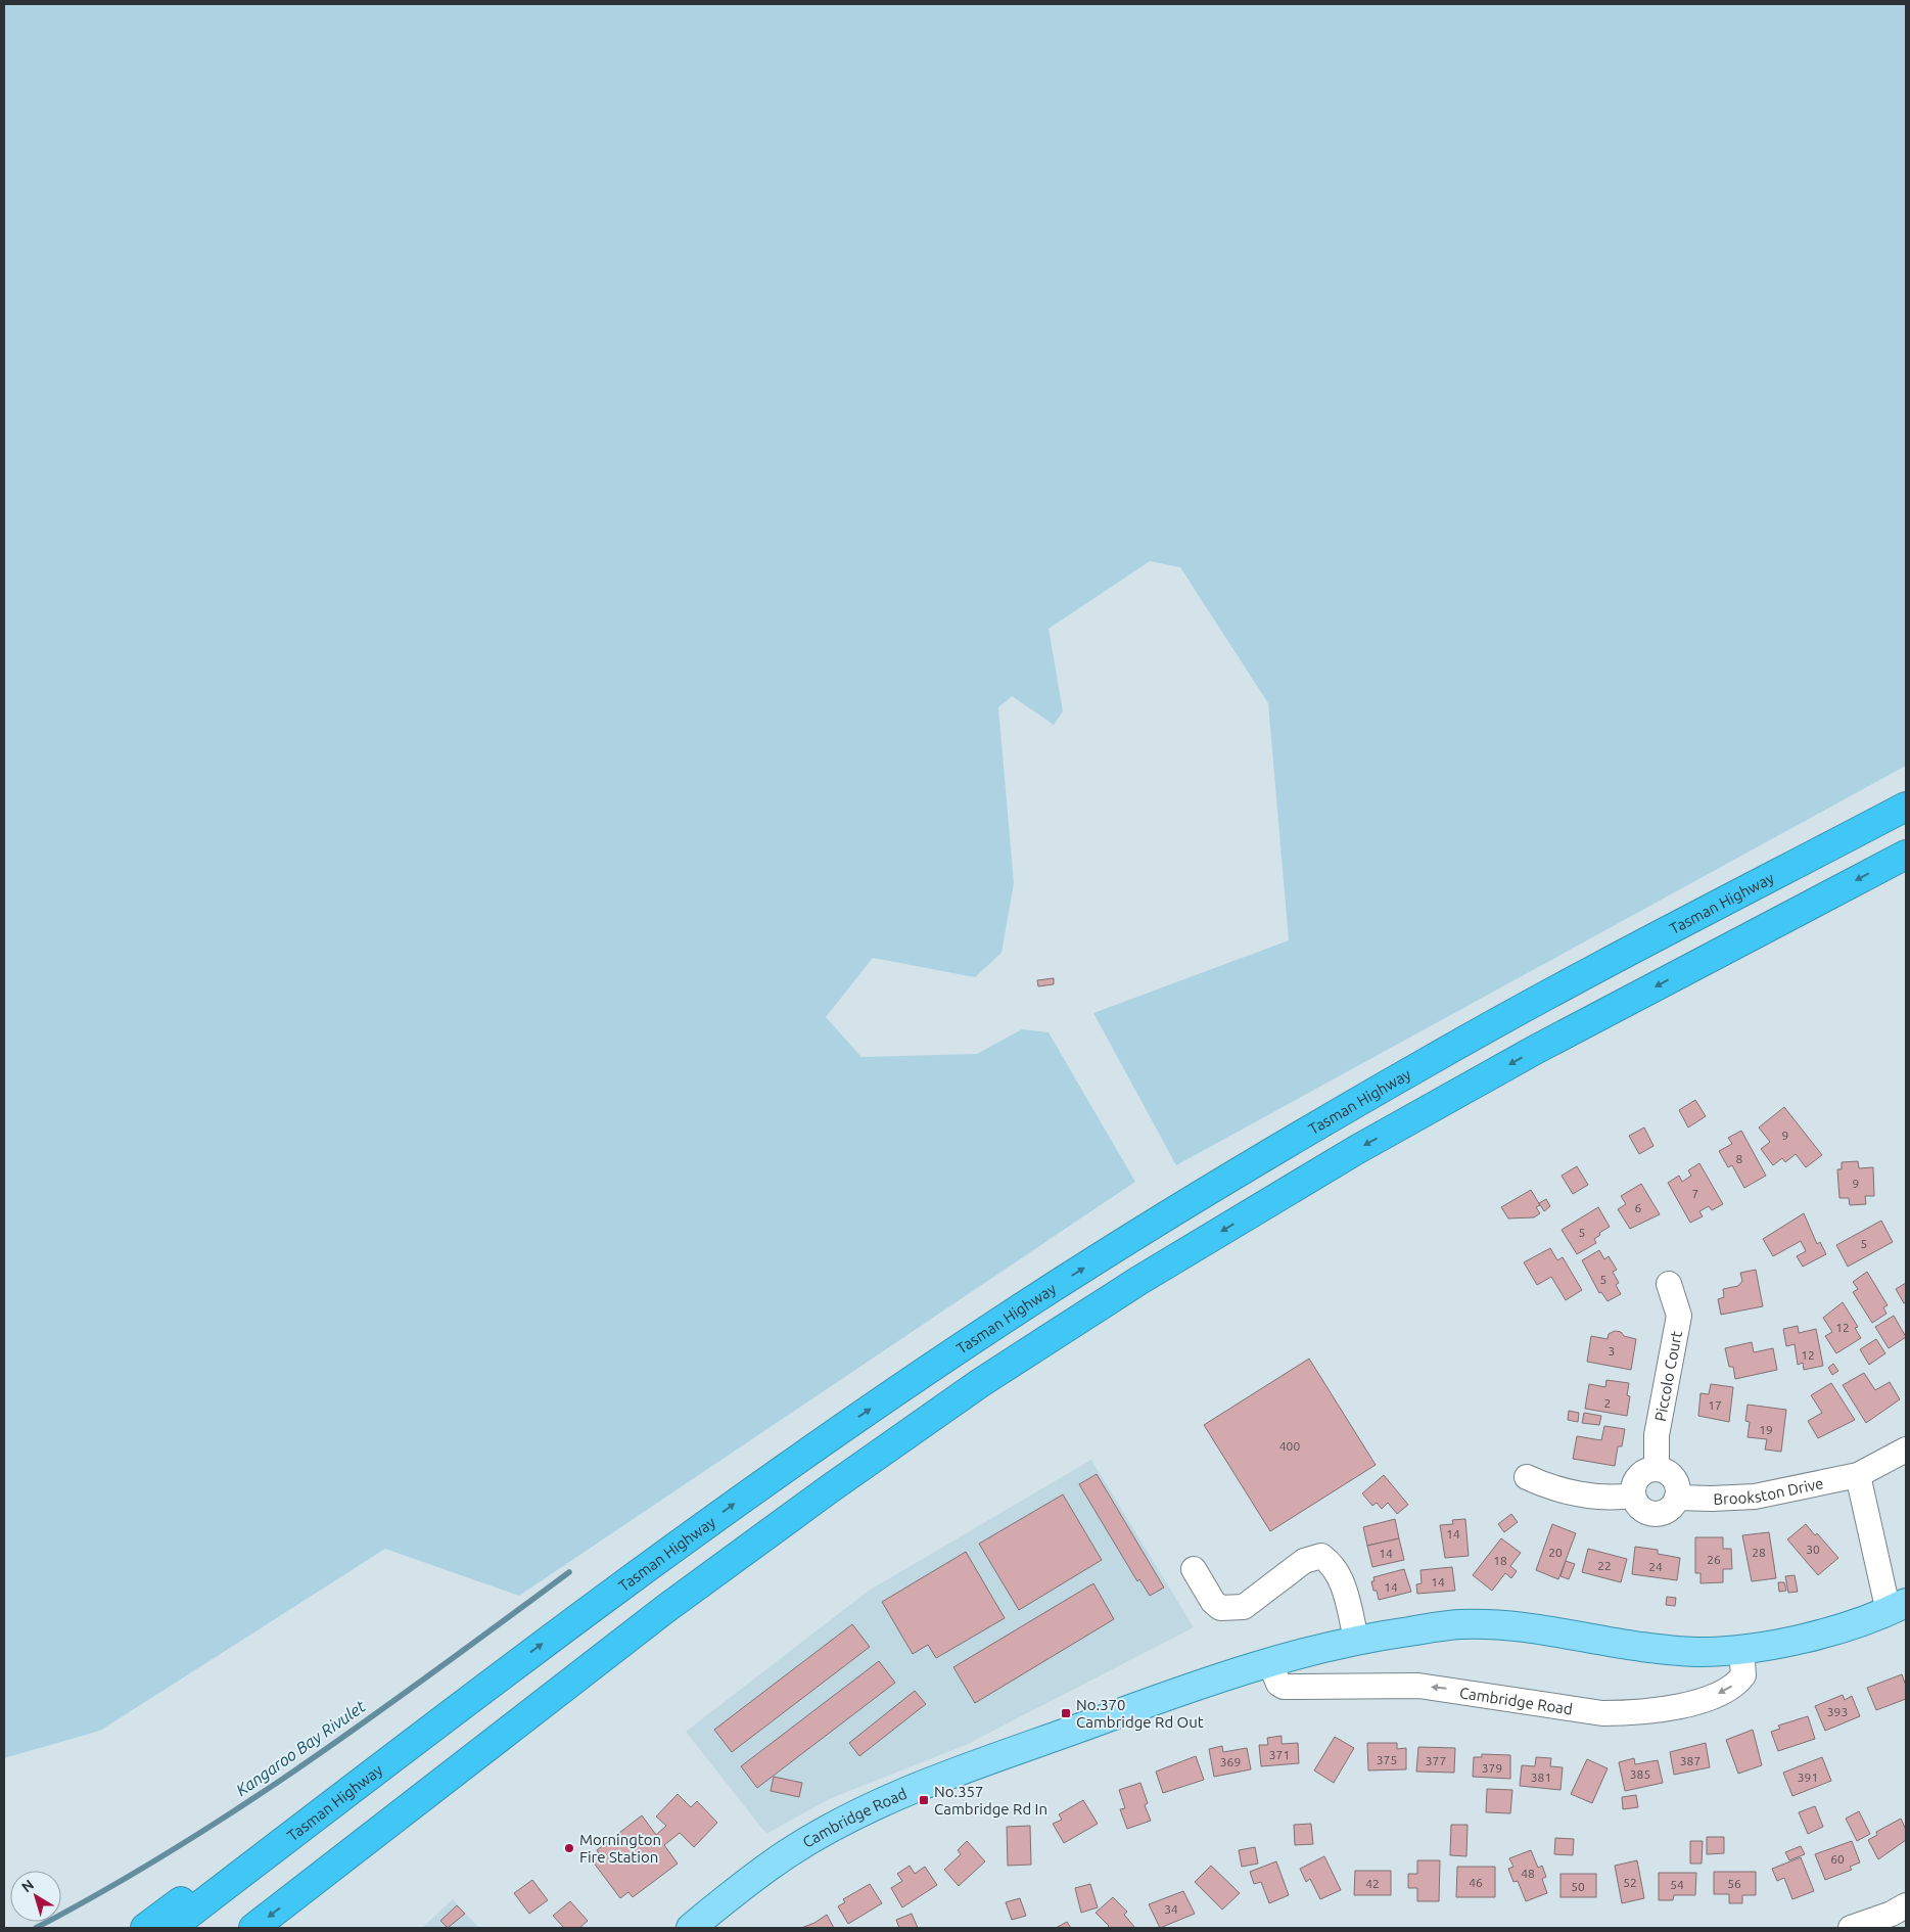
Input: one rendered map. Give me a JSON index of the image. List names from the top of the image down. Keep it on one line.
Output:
{"streets":{"highway":["Tasman Highway"],"main road":["Cambridge Road"],"street":["Piccolo Court","Brookston Drive"]},"crossings":[["Piccolo Court","Brookston Drive"]],"water":["Kangaroo Bay Rivulet"],"places":{"transit":["No.370 Cambridge Rd Out","No.357 Cambridge Rd In"],"other":["Mornington Fire Station"]},"house_numbers":["9","8","9","7","6","5","5","5","12","3","12","2","17","19","400","14","30","20","28","14","26","18","22","24","14","14","393","371","375","377","387","369","379","385","381","391","60","48","46","52","42","56","54","50","34"],"north":"top left"}
